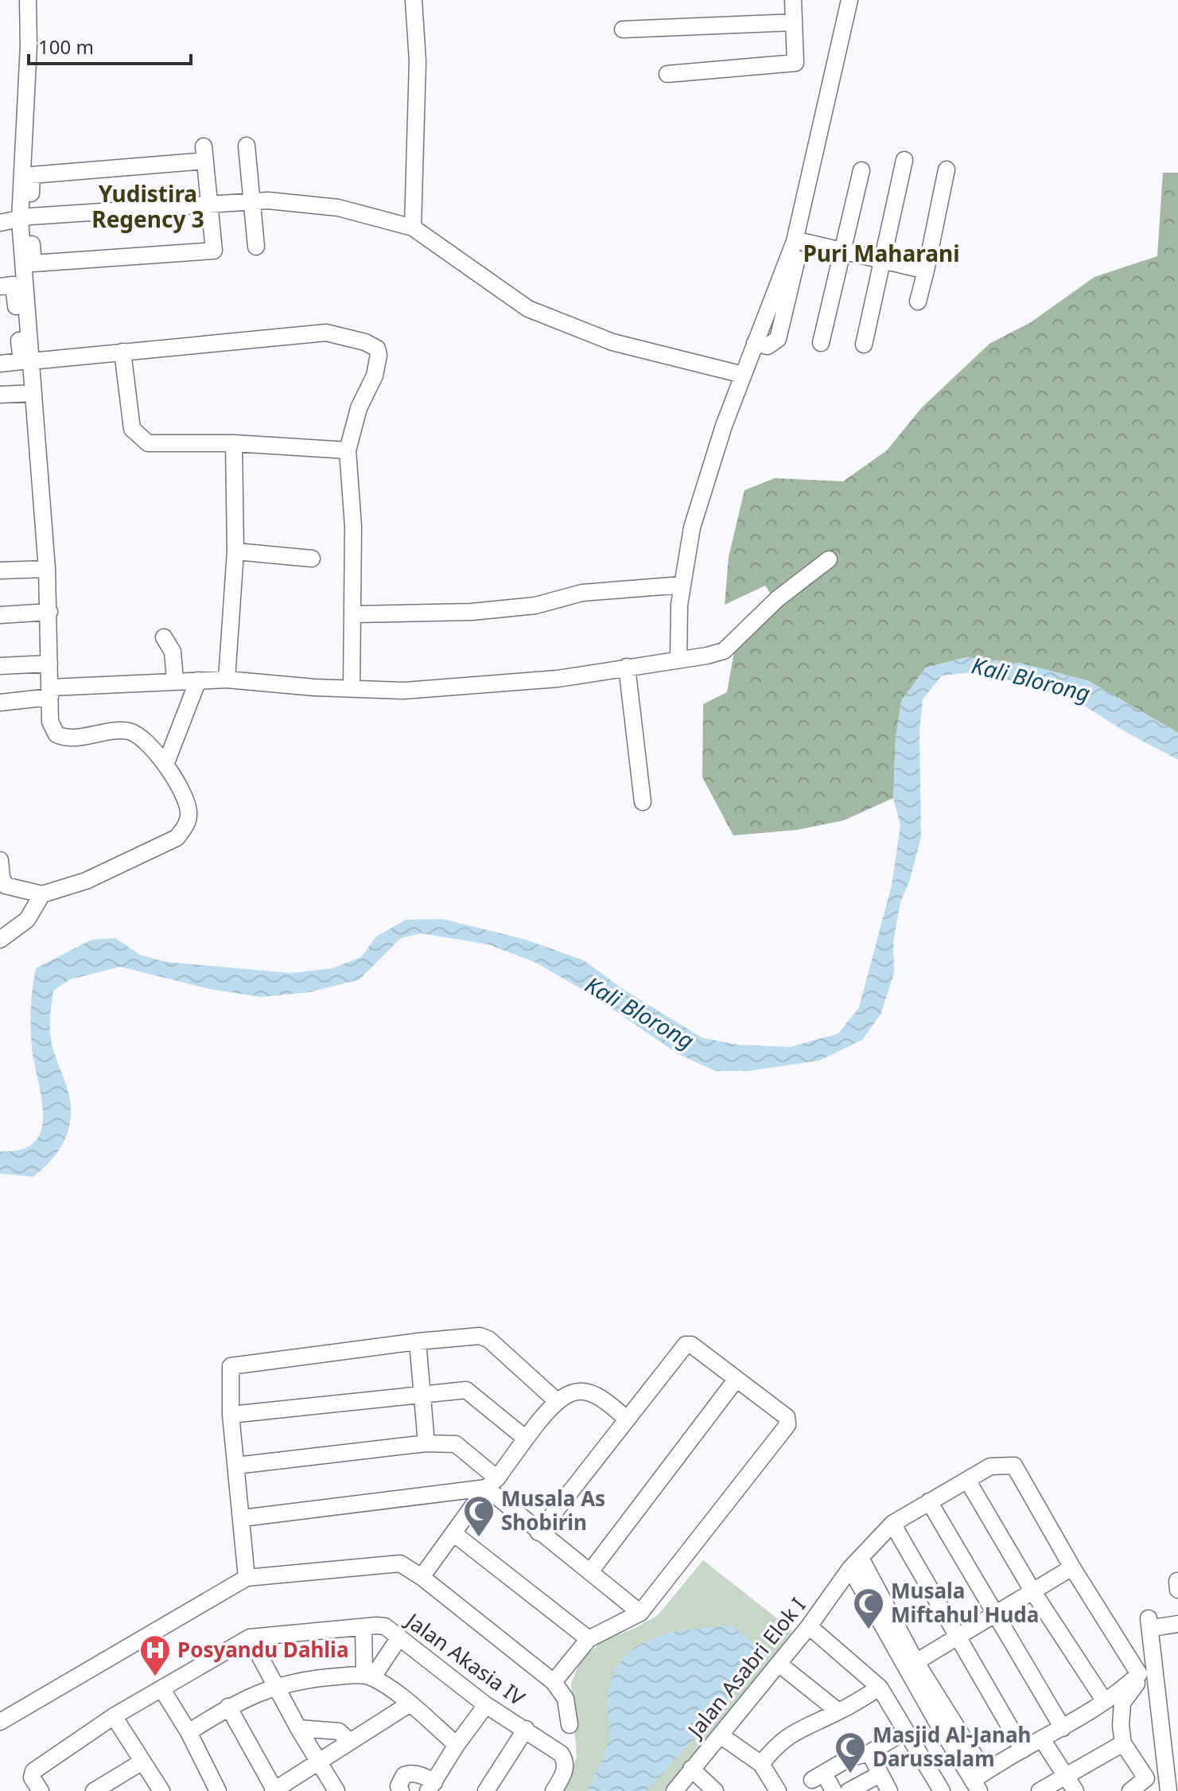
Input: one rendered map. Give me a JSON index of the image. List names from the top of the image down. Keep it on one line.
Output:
{"streets":{"street":["Jalan Akasia IV","Jalan Asabri Elok I"]},"districts":["Yudistira Regency 3","Puri Maharani"],"water":["Kali Blorong"],"places":{"mosque":["Musala As Shobirin","Musala Miftahul Huda","Masjid Al-Janah Darussalam"],"hospital":["Posyandu Dahlia"]},"scale_bar":"100 m"}
